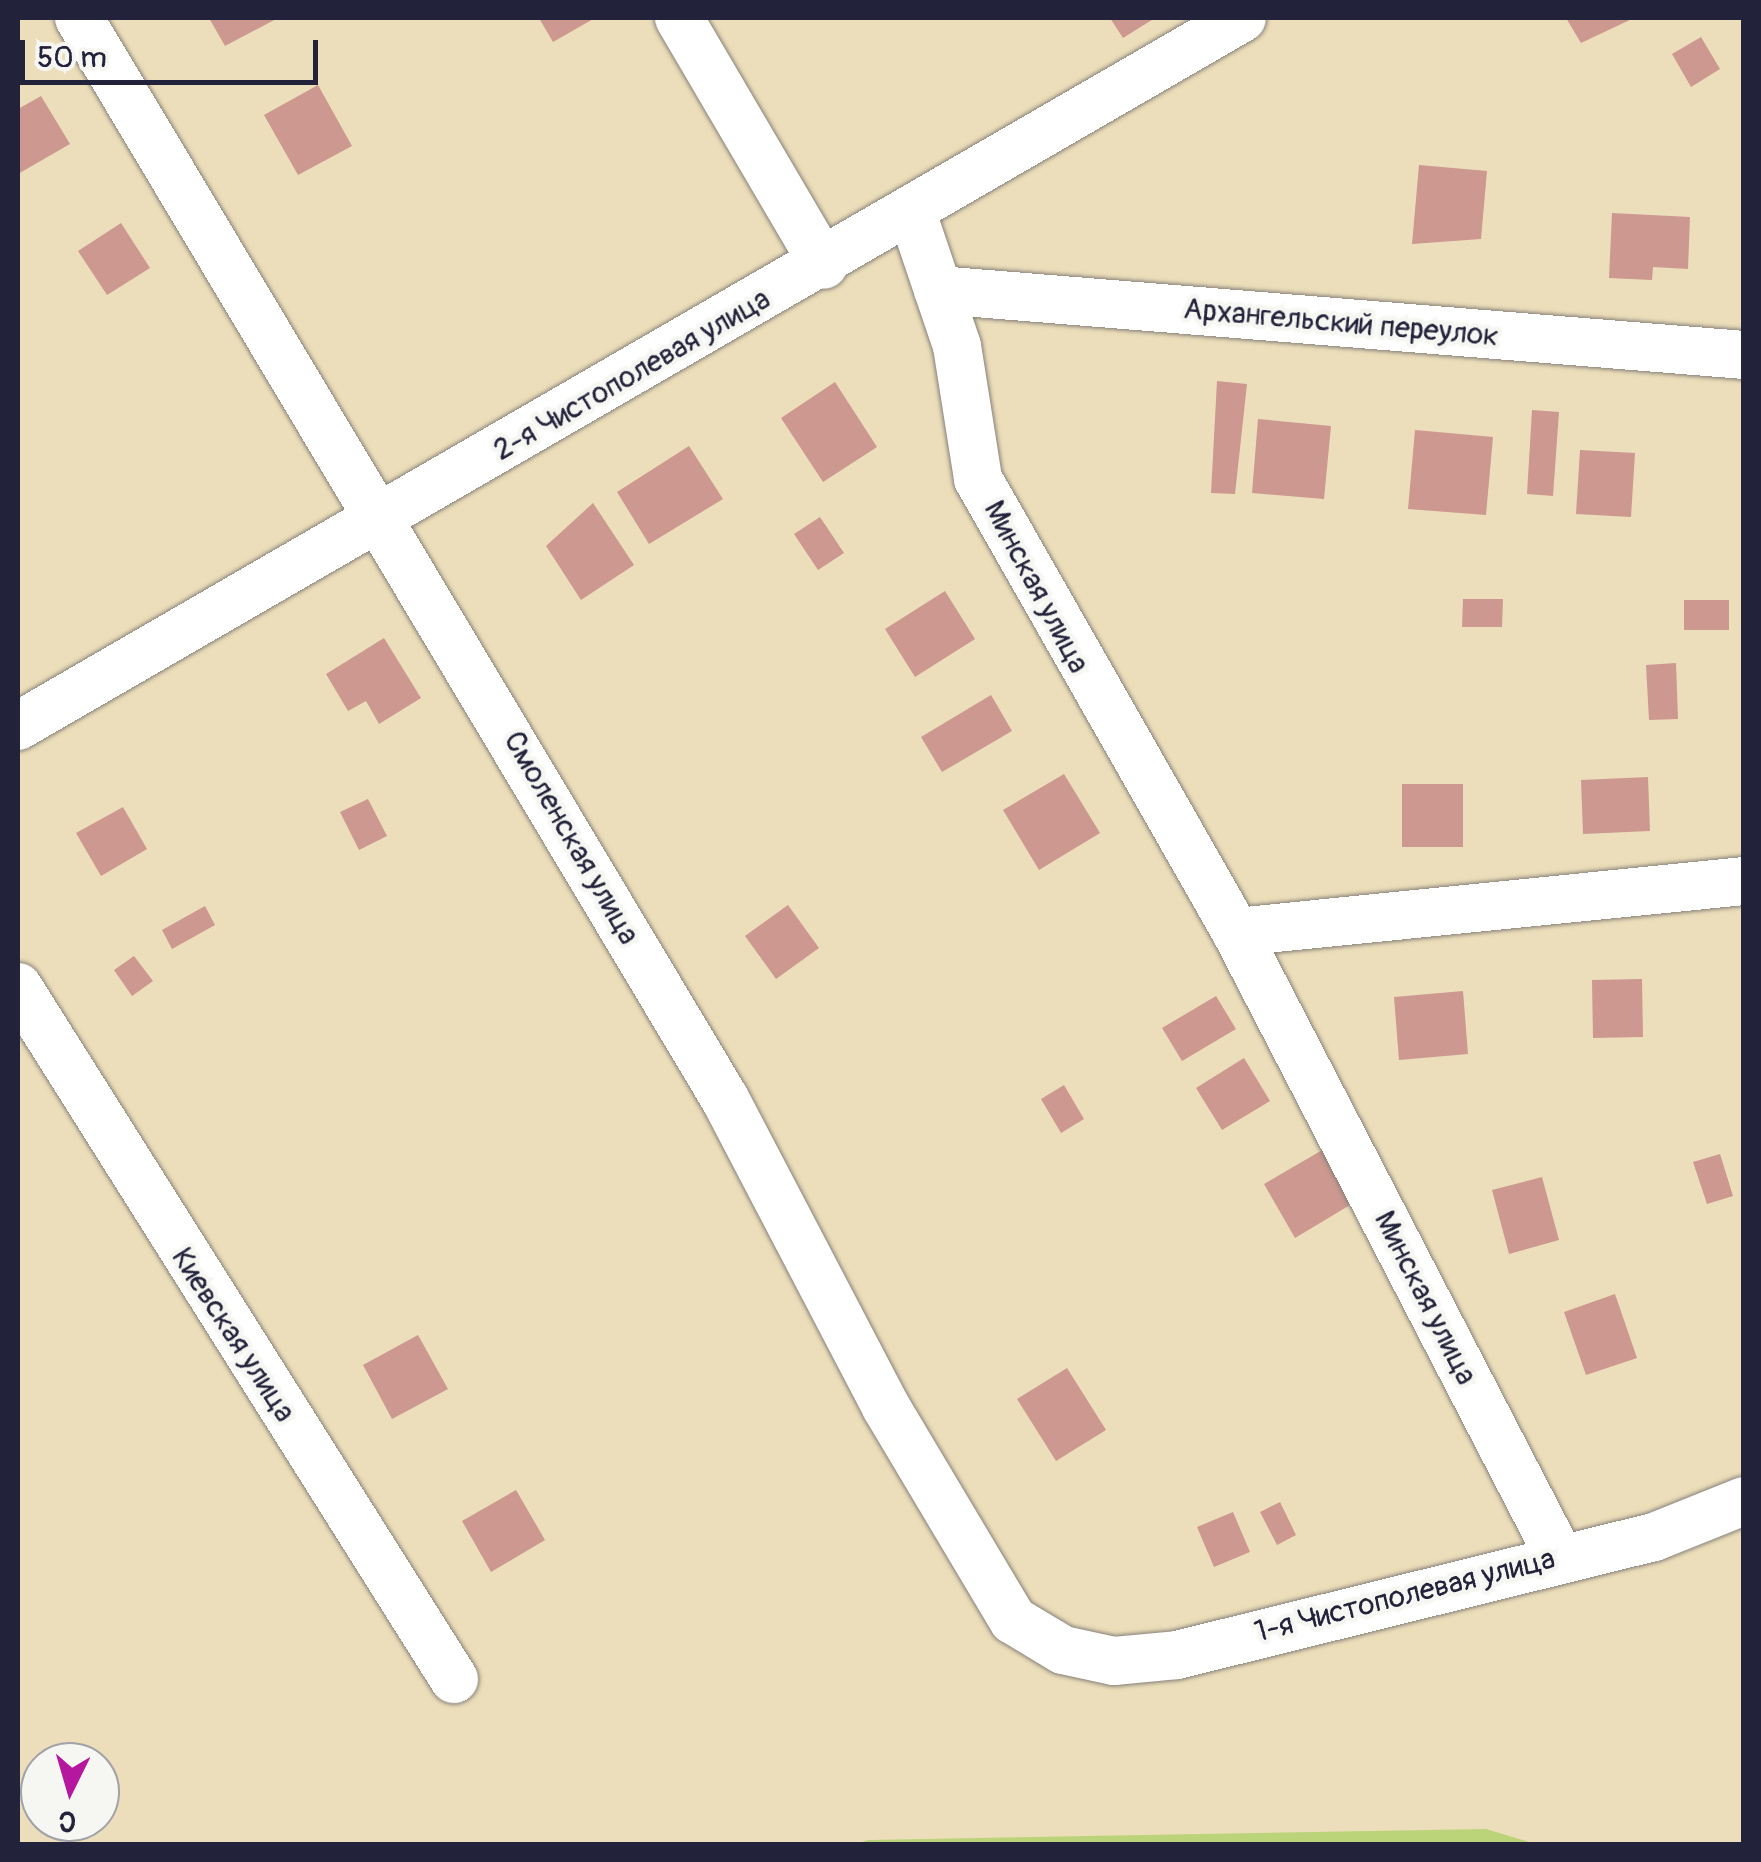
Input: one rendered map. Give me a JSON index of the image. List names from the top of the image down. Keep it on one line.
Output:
{"streets":{"street":["Архангельский переулок","2-я Чистополевая улица","Минская улица","Смоленская улица","Киевская улица","1-я Чистополевая улица"]},"crossings":[["Архангельский переулок","Минская улица"],["2-я Чистополевая улица","Минская улица"],["2-я Чистополевая улица","Смоленская улица"],["Минская улица","1-я Чистополевая улица"],["Смоленская улица","1-я Чистополевая улица"]],"scale_bar":"50 m","north":"bottom"}
